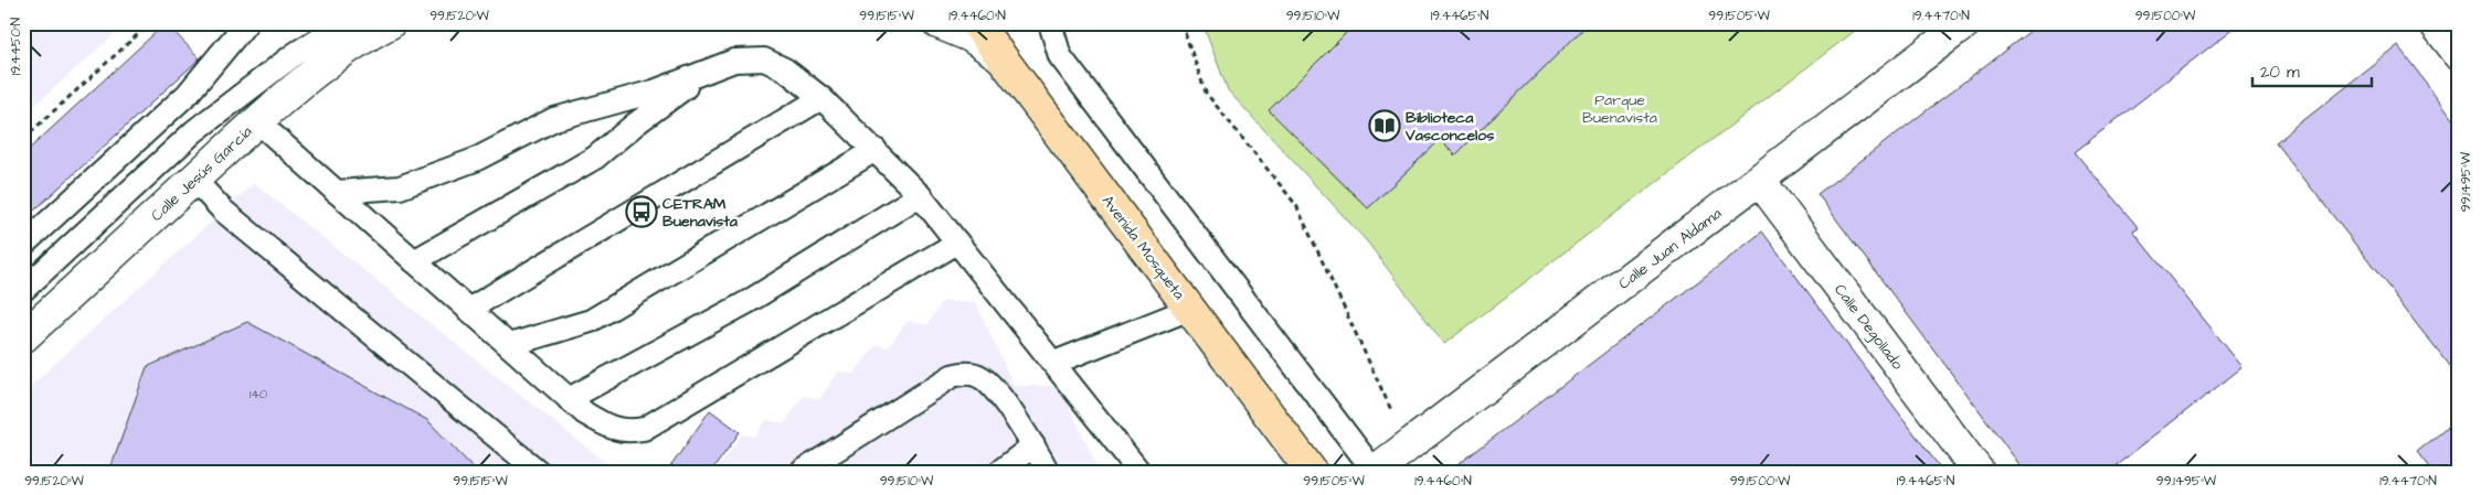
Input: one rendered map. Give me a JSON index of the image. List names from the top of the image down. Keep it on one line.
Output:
{"streets":{"main road":["Avenida Mosqueta"],"street":["Calle Jesús García","Calle Juan Aldama","Calle Degollado"]},"crossings":[["Calle Juan Aldama","Calle Degollado"]],"parks":["Parque Buenavista"],"places":{"library":["Biblioteca Vasconcelos"],"bus stop":["CETRAM Buenavista"]},"house_numbers":["140"],"scale_bar":"20 m","coordinates":["99.1520°W","99.1515°W","19.4460°N","99.1510°W","19.4465°N","99.1505°W","19.4470°N","99.1500°W","19.4450°N","99.1495°W"]}
